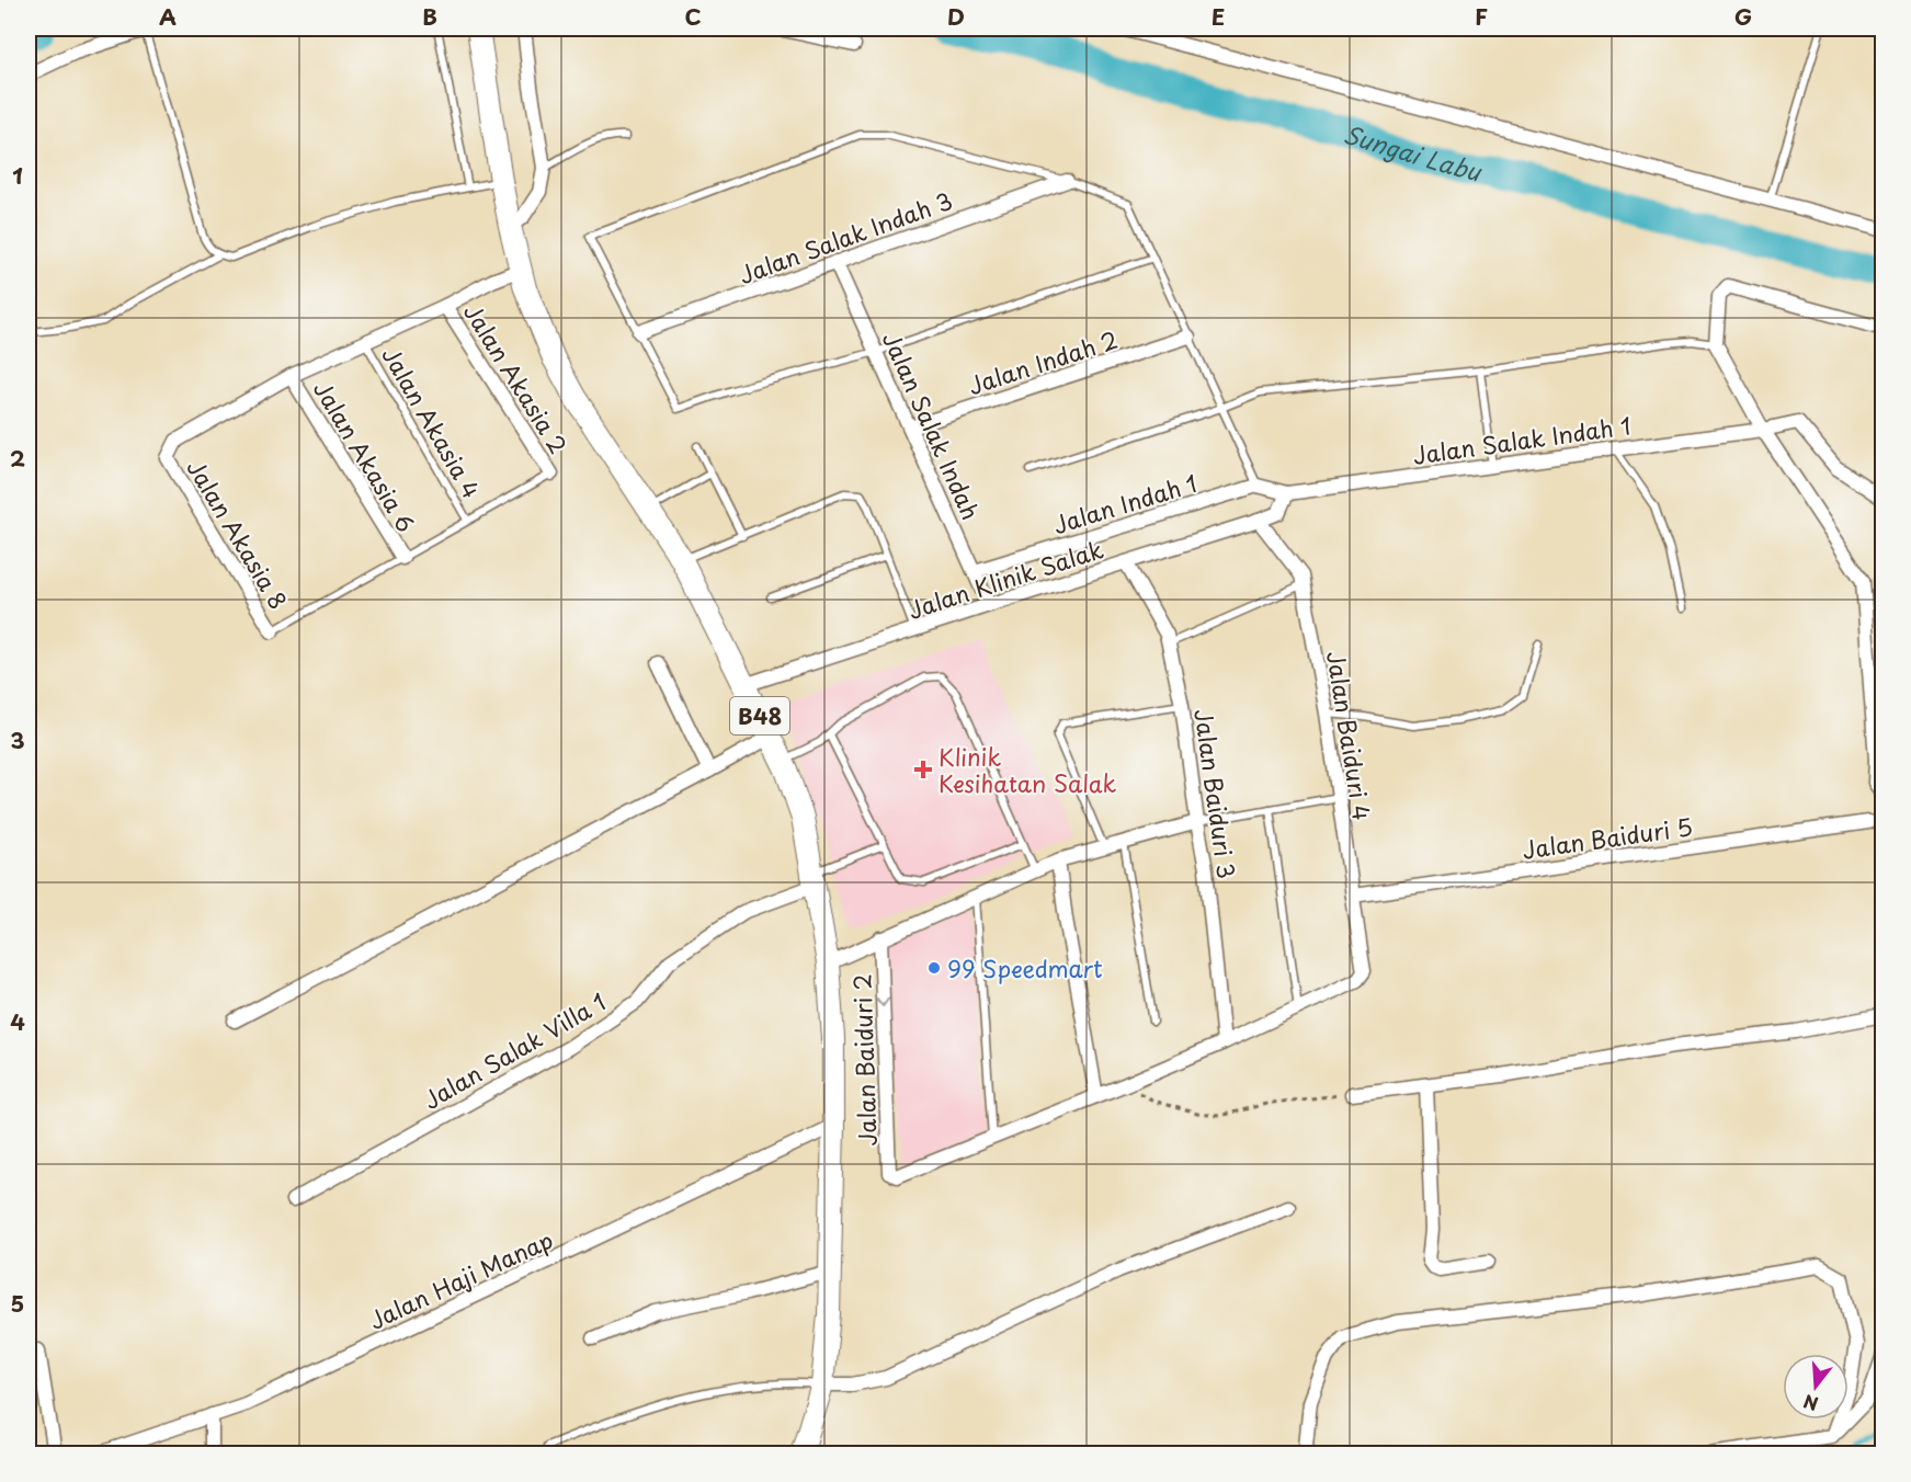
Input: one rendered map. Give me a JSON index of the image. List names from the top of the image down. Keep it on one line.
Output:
{"streets":{"main road":["B48"],"street":["Jalan Salak Indah 3","Jalan Indah 2","Jalan Akasia 2","Jalan Salak Indah","Jalan Salak Indah 1","Jalan Akasia 6","Jalan Indah 1","Jalan Akasia 8","Jalan Klinik Salak","Jalan Baiduri 4","Jalan Baiduri 3","Jalan Baiduri 5","Jalan Salak Villa 1","Jalan Baiduri 2","Jalan Haji Manap"],"lane":["Jalan Akasia 4"]},"crossings":[["Jalan Salak Indah 3","Jalan Salak Indah"],["Jalan Indah 2","Jalan Salak Indah"],["Jalan Salak Indah","Jalan Indah 1"],["Jalan Salak Indah","Jalan Klinik Salak"],["Jalan Salak Indah 1","Jalan Klinik Salak"],["Jalan Akasia 6","Jalan Akasia 8"],["Jalan Klinik Salak","B48"],["Jalan Klinik Salak","Jalan Baiduri 4"],["Jalan Klinik Salak","Jalan Baiduri 3"],["B48","Jalan Salak Villa 1"],["B48","Jalan Haji Manap"],["Jalan Baiduri 4","Jalan Baiduri 5"]],"water":["Sungai Labu"],"places":{"health":["Klinik Kesihatan Salak"],"other":["99 Speedmart"]},"north":"bottom","grid":{"columns":["A","B","C","D","E","F","G"],"rows":["1","2","3","4","5"]}}
